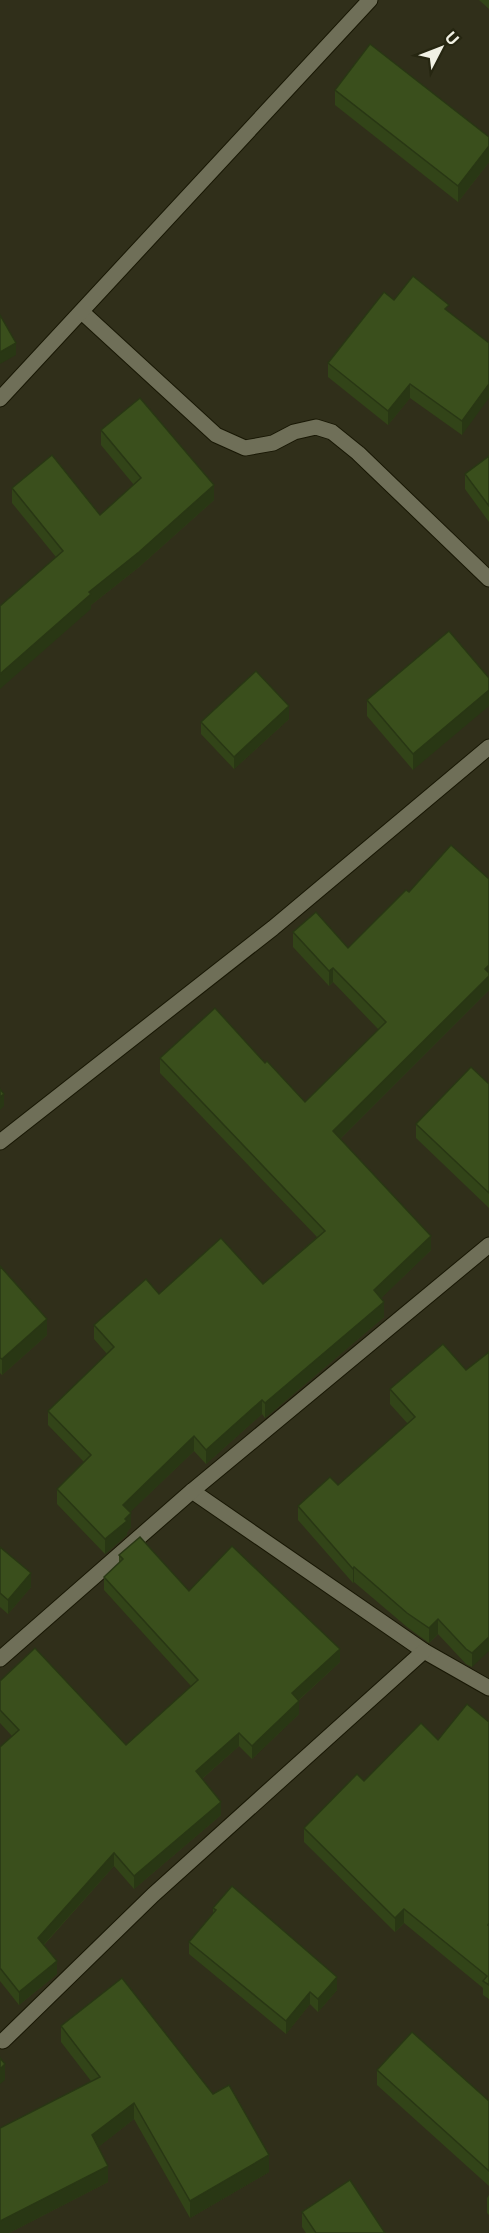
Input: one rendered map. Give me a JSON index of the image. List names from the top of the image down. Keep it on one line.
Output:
{"north":"top right"}
